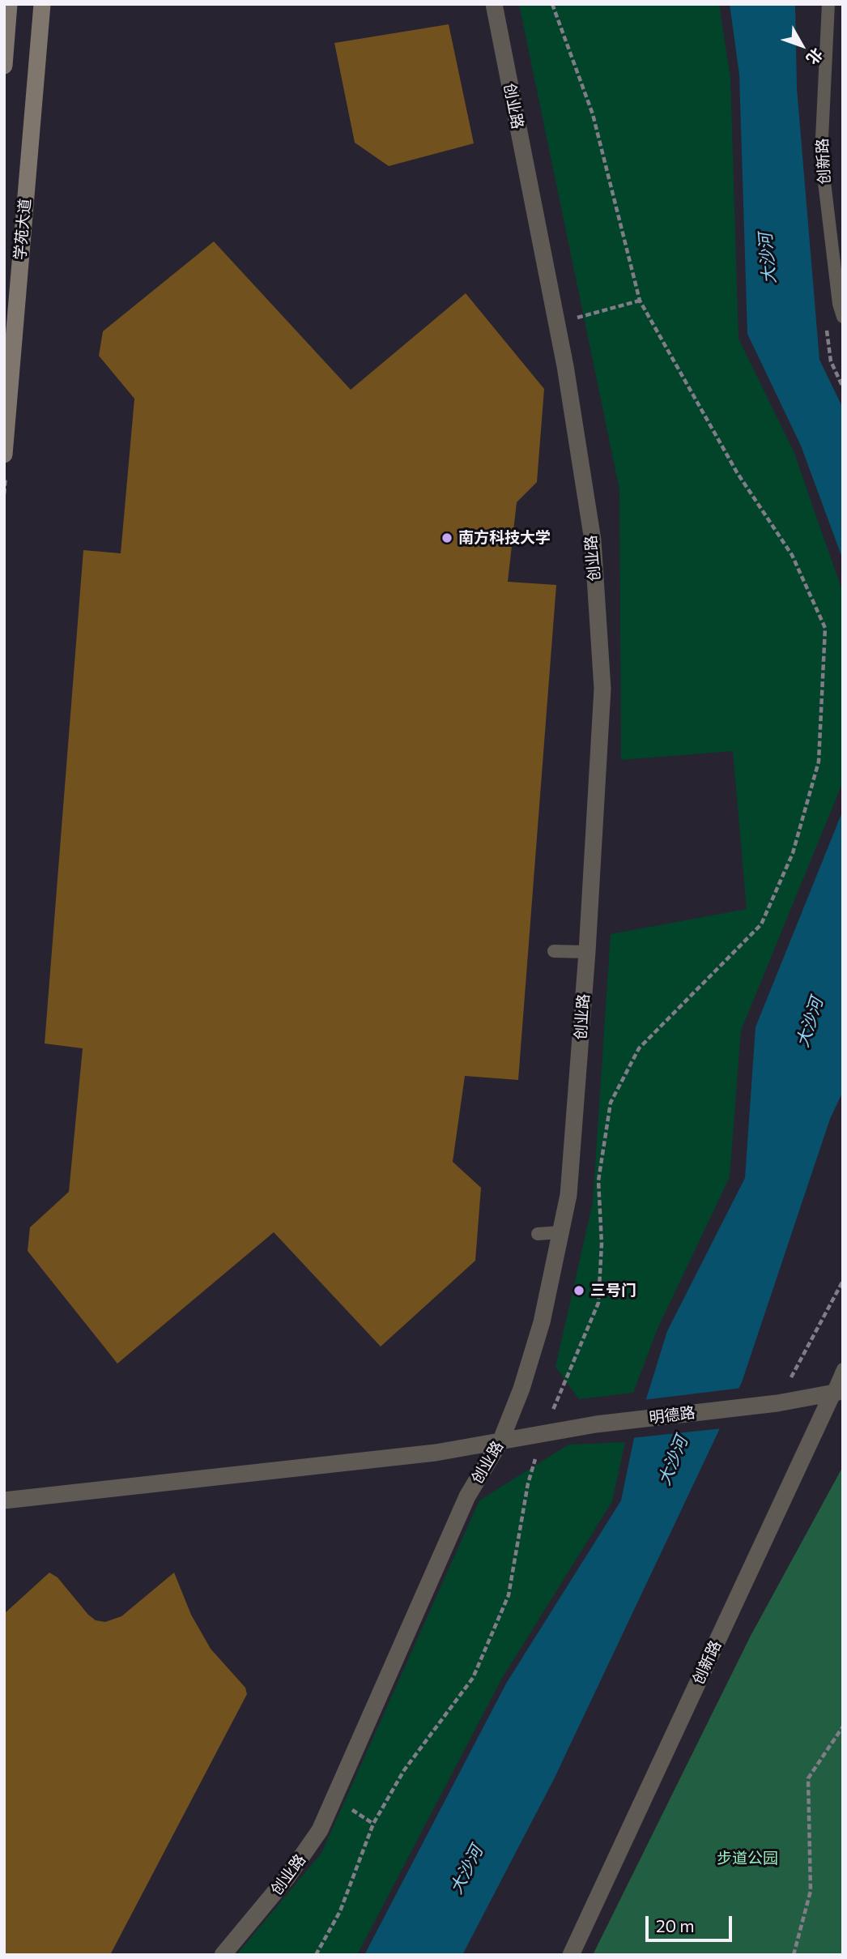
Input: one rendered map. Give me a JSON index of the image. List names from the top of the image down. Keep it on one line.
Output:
{"streets":{"main road":["学苑大道"],"street":["创业路","创新路","明德路"]},"crossings":[["创业路","明德路"],["创新路","明德路"]],"water":["大沙河"],"parks":["步道公园"],"places":["南方科技大学","三号门"],"scale_bar":"20 m","north":"bottom right"}
